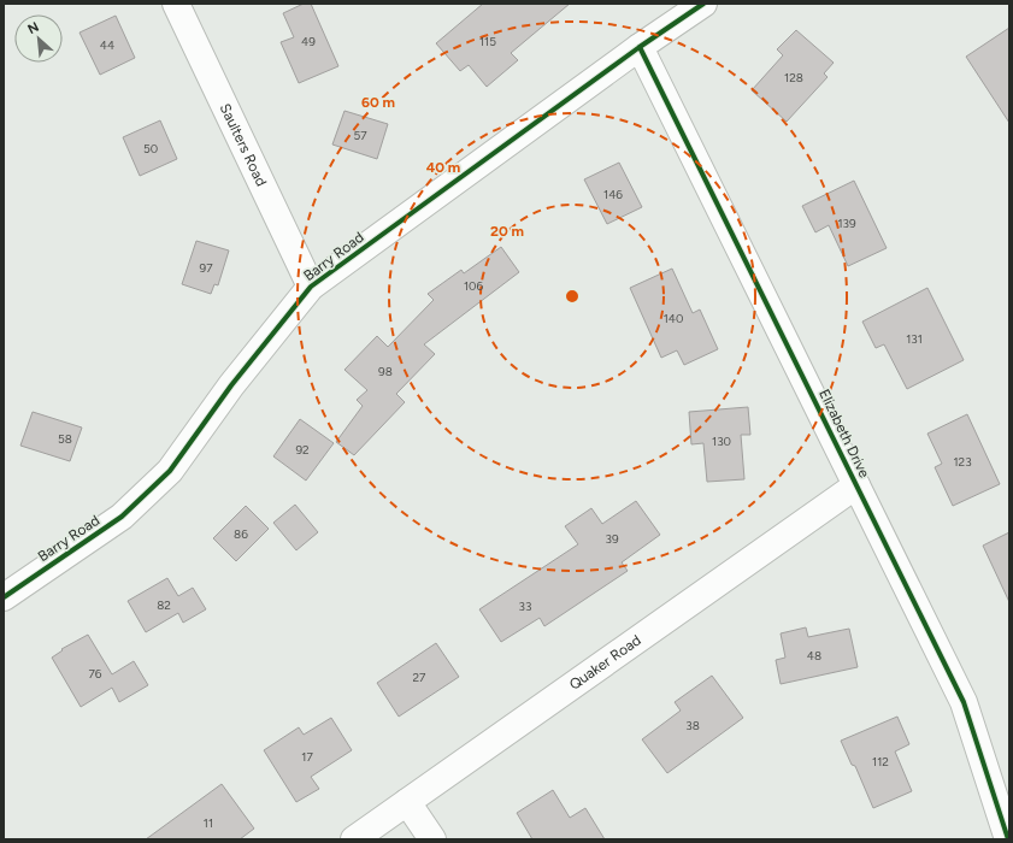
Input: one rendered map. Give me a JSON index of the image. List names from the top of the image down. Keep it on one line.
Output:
{"streets":{"street":["Saulters Road","Barry Road","Elizabeth Drive","Quaker Road"]},"crossings":[["Saulters Road","Barry Road"],["Barry Road","Elizabeth Drive"],["Elizabeth Drive","Quaker Road"]],"house_numbers":["49","115","44","128","57","50","146","139","97","106","140","131","98","58","130","92","123","86","39","82","33","48","76","27","38","17","112","11"],"north":"top left","rings":["60 m","40 m","20 m"]}
